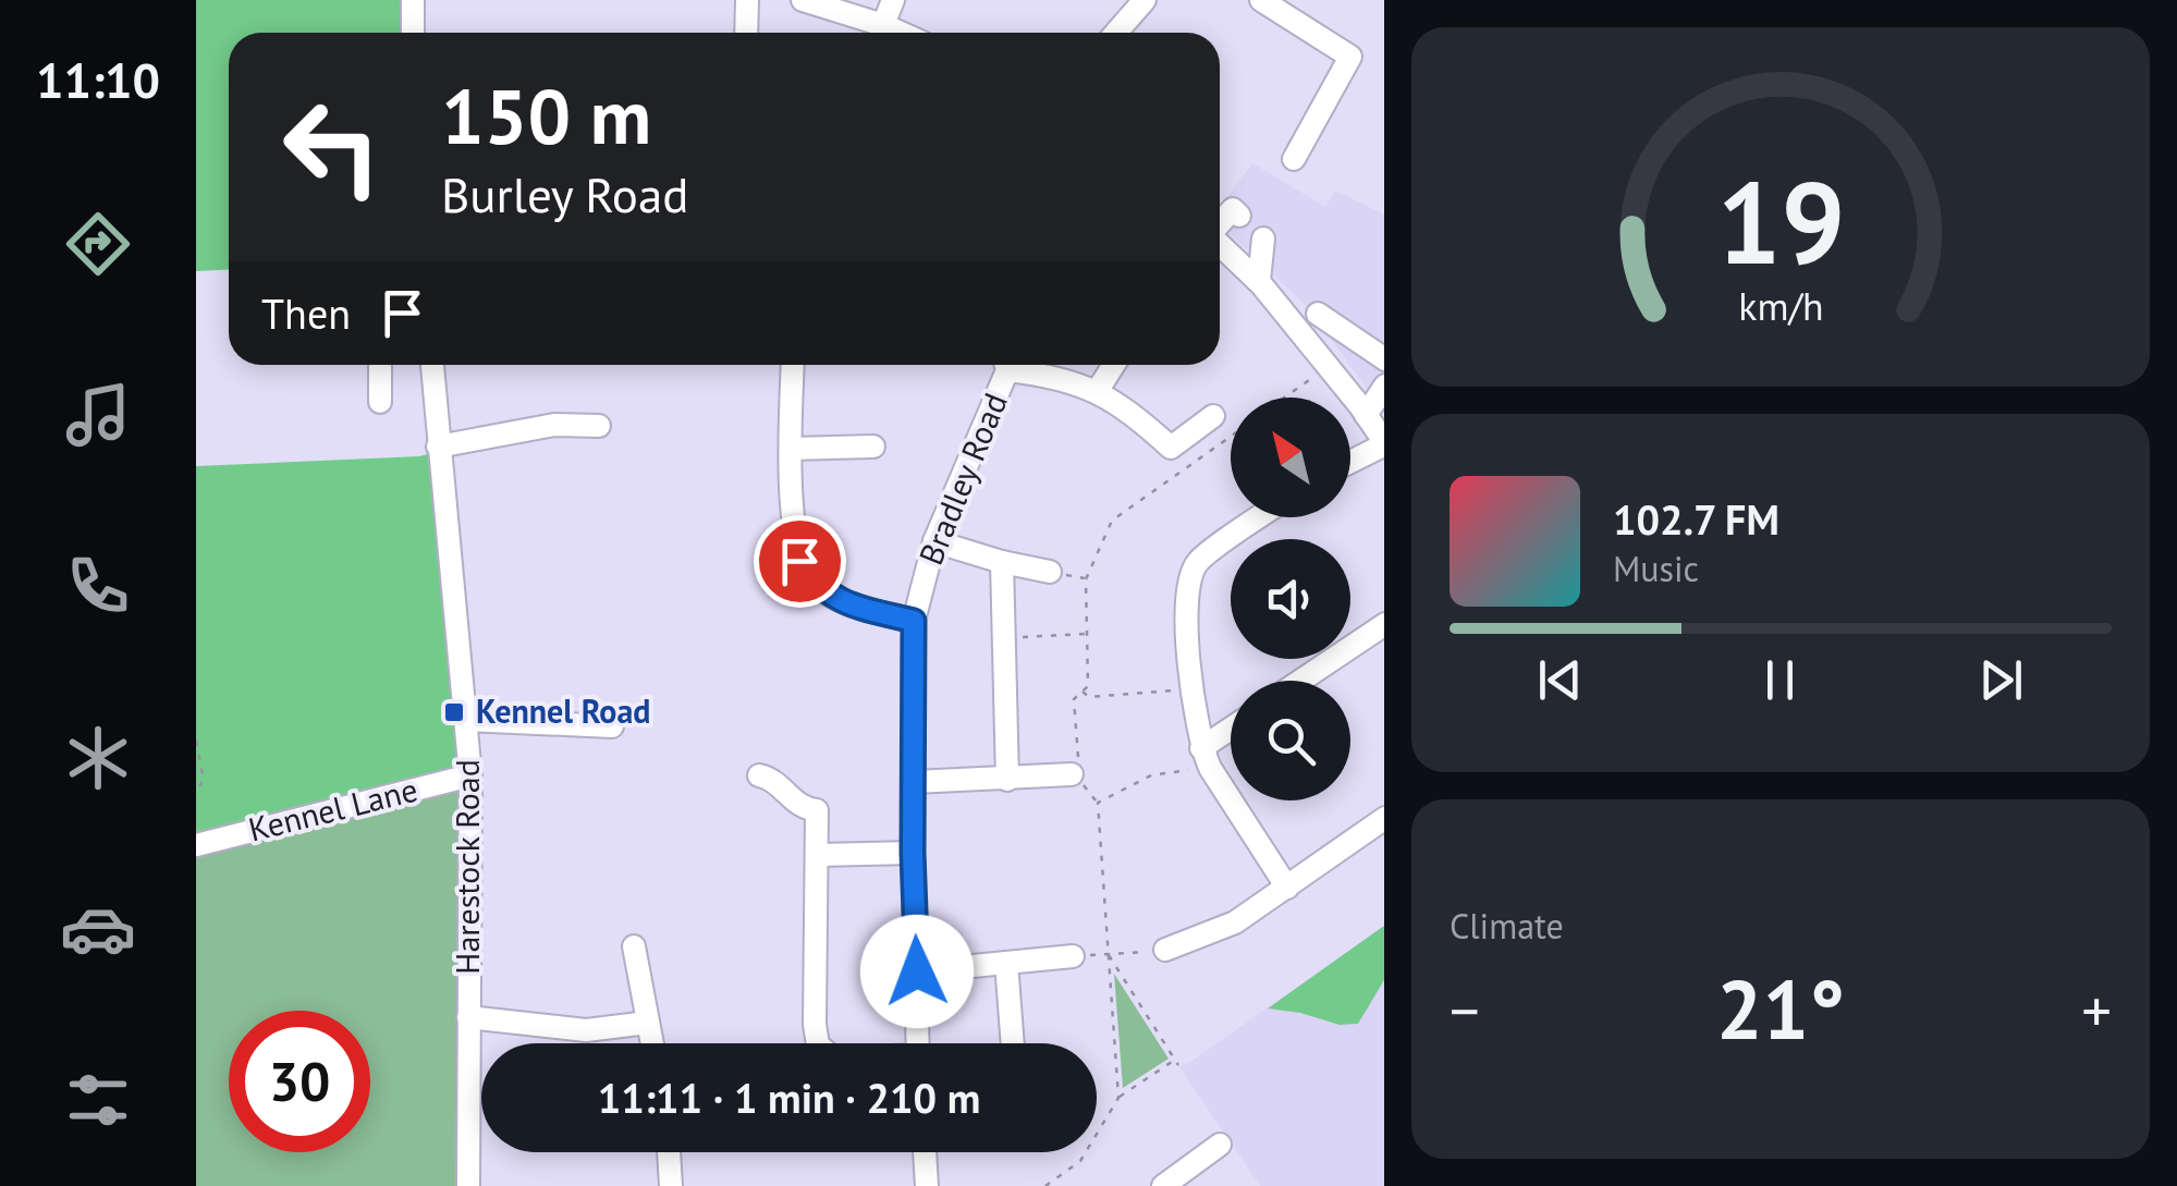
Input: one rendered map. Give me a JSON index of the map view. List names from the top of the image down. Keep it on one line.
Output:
{"streets":{"street":["Bradley Road","Kennel Lane","Harestock Road"]},"crossings":[["Kennel Lane","Harestock Road"]],"places":{"transit":["Kennel Road"]},"north":"top left","page":{"tabs":"11:10","turn":["150 m","Burley Road"],"then":"Then","song":["102.7 FM","Music"],"tile":"Climate","heat":["−","21°","+"],"limit":"30","trip":"11:11 · 1 min · 210 m","gauge":["19","km/h"]}}
